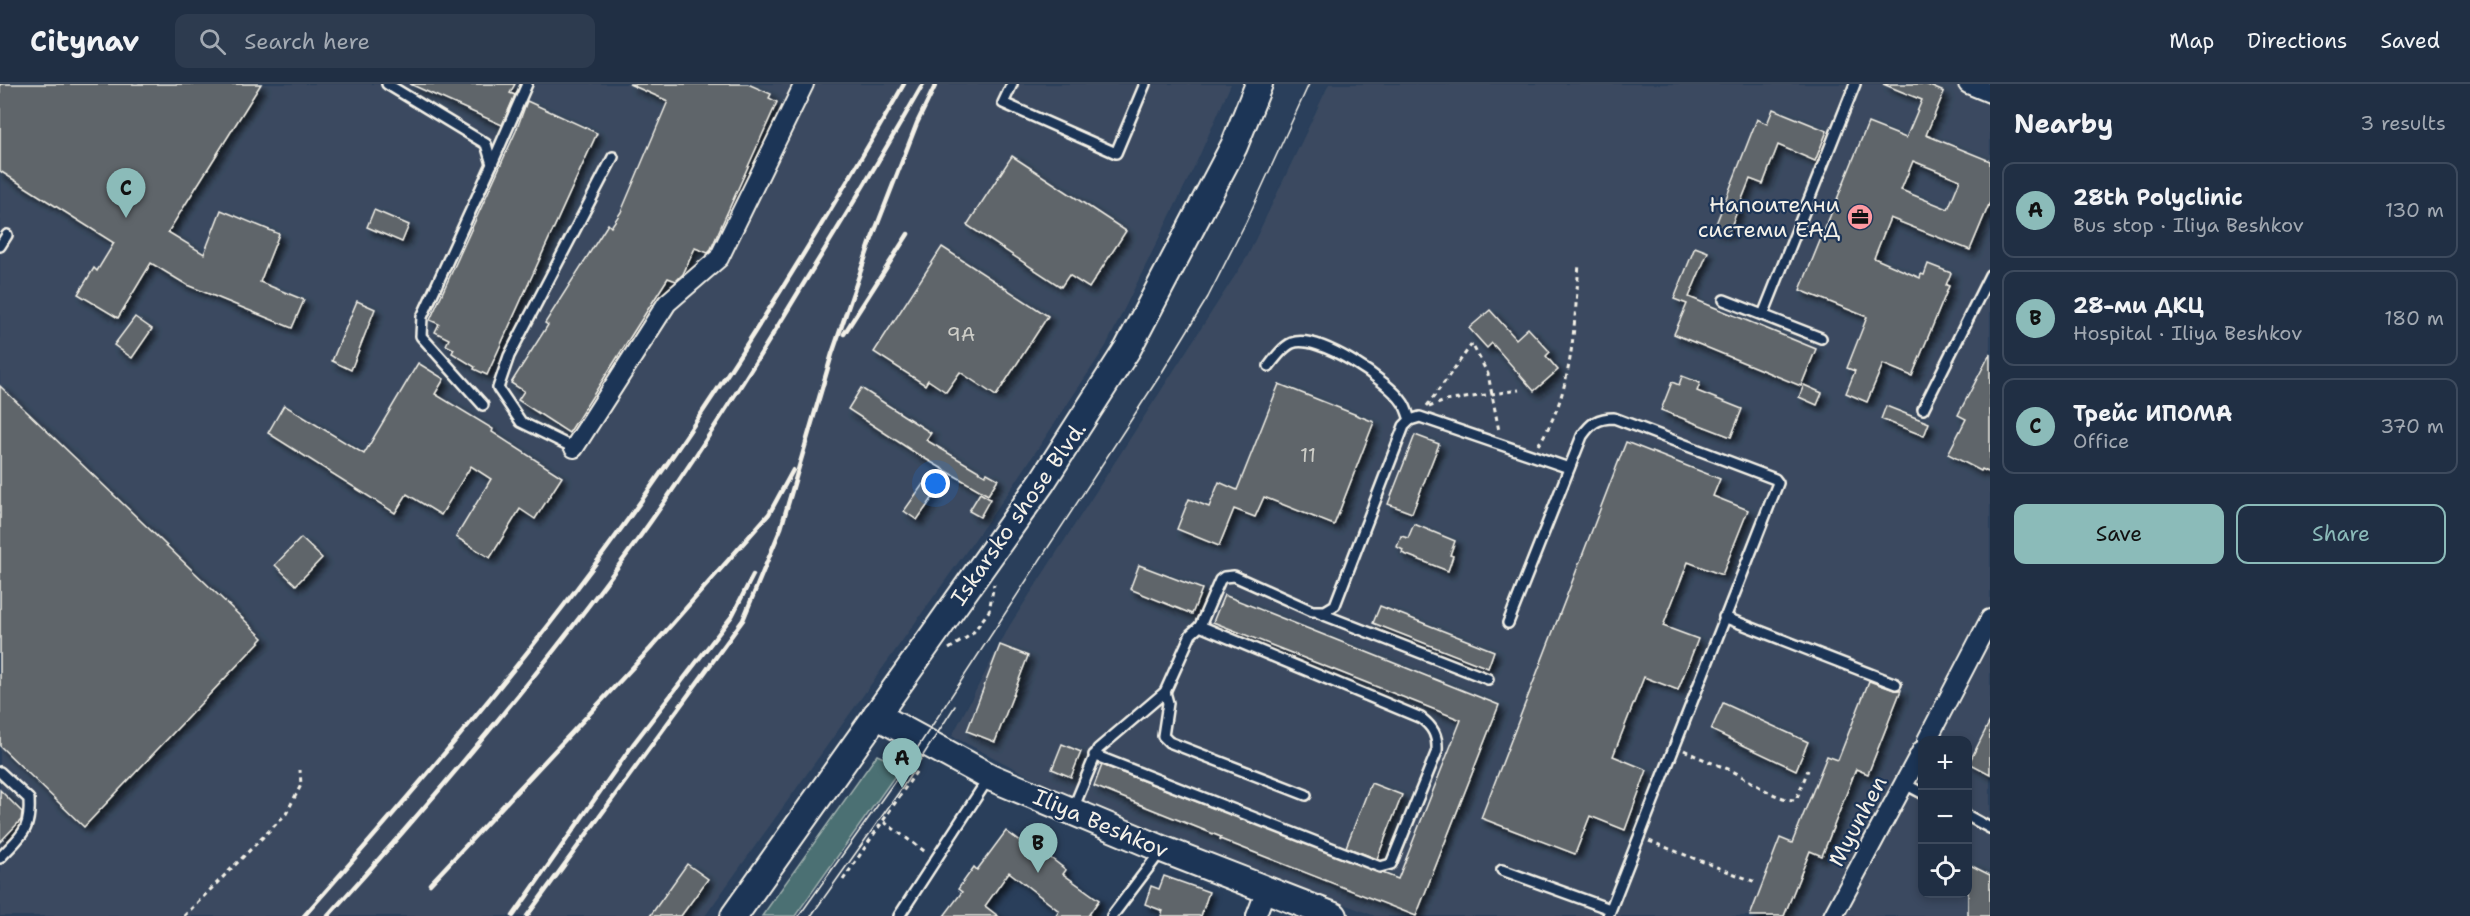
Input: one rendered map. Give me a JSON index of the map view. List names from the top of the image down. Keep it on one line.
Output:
{"streets":{"main road":["Iskarsko shose Blvd.","Iliya Beshkov"],"street":["Myunhen"]},"crossings":[["Iskarsko shose Blvd.","Iliya Beshkov"]],"places":{"office":["Напоителни системи ЕАД"]},"house_numbers":["9A","11"],"page":{"header":"Citynav","search":"Search here","nav":["Map","Directions","Saved"],"heading":["Nearby","3 results"],"list":[{"mark":"A","name":"28th Polyclinic","note":"Bus stop · Iliya Beshkov","value":"130 m"},{"mark":"B","name":"28-ми ДКЦ","note":"Hospital · Iliya Beshkov","value":"180 m"},{"mark":"C","name":"Трейс ИПОМА","note":"Office","value":"370 m"}],"pins":["C","A","B"],"buttons":["Save","Share"],"map_buttons":["+","−"]}}
